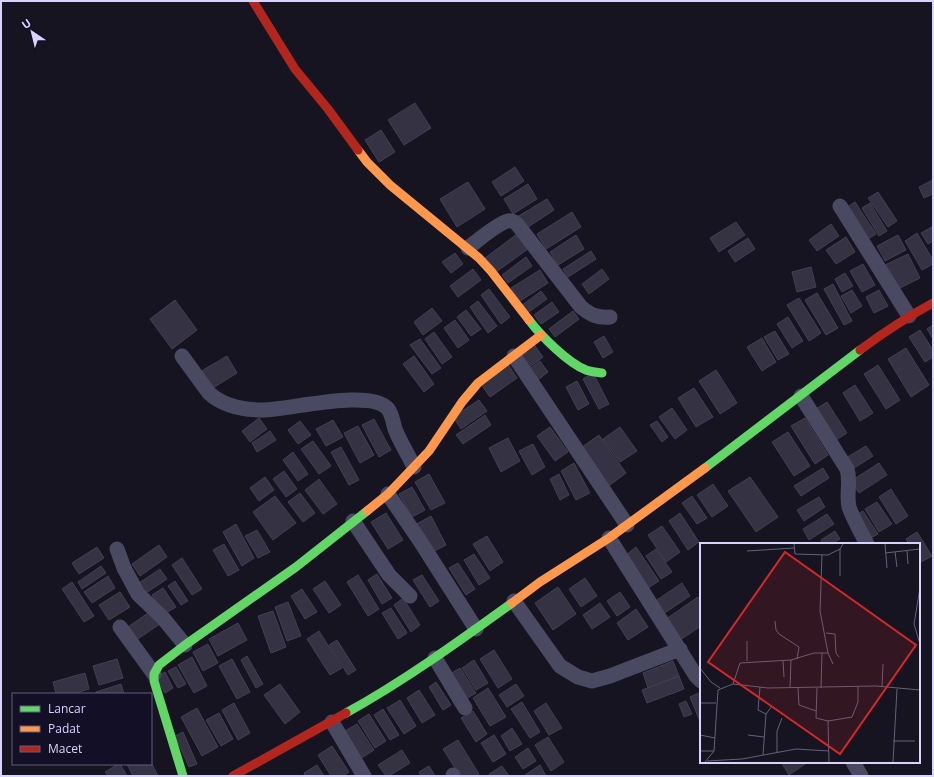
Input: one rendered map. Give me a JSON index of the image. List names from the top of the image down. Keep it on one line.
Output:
{"legend":["Lancar","Padat","Macet"],"north":"top left"}
